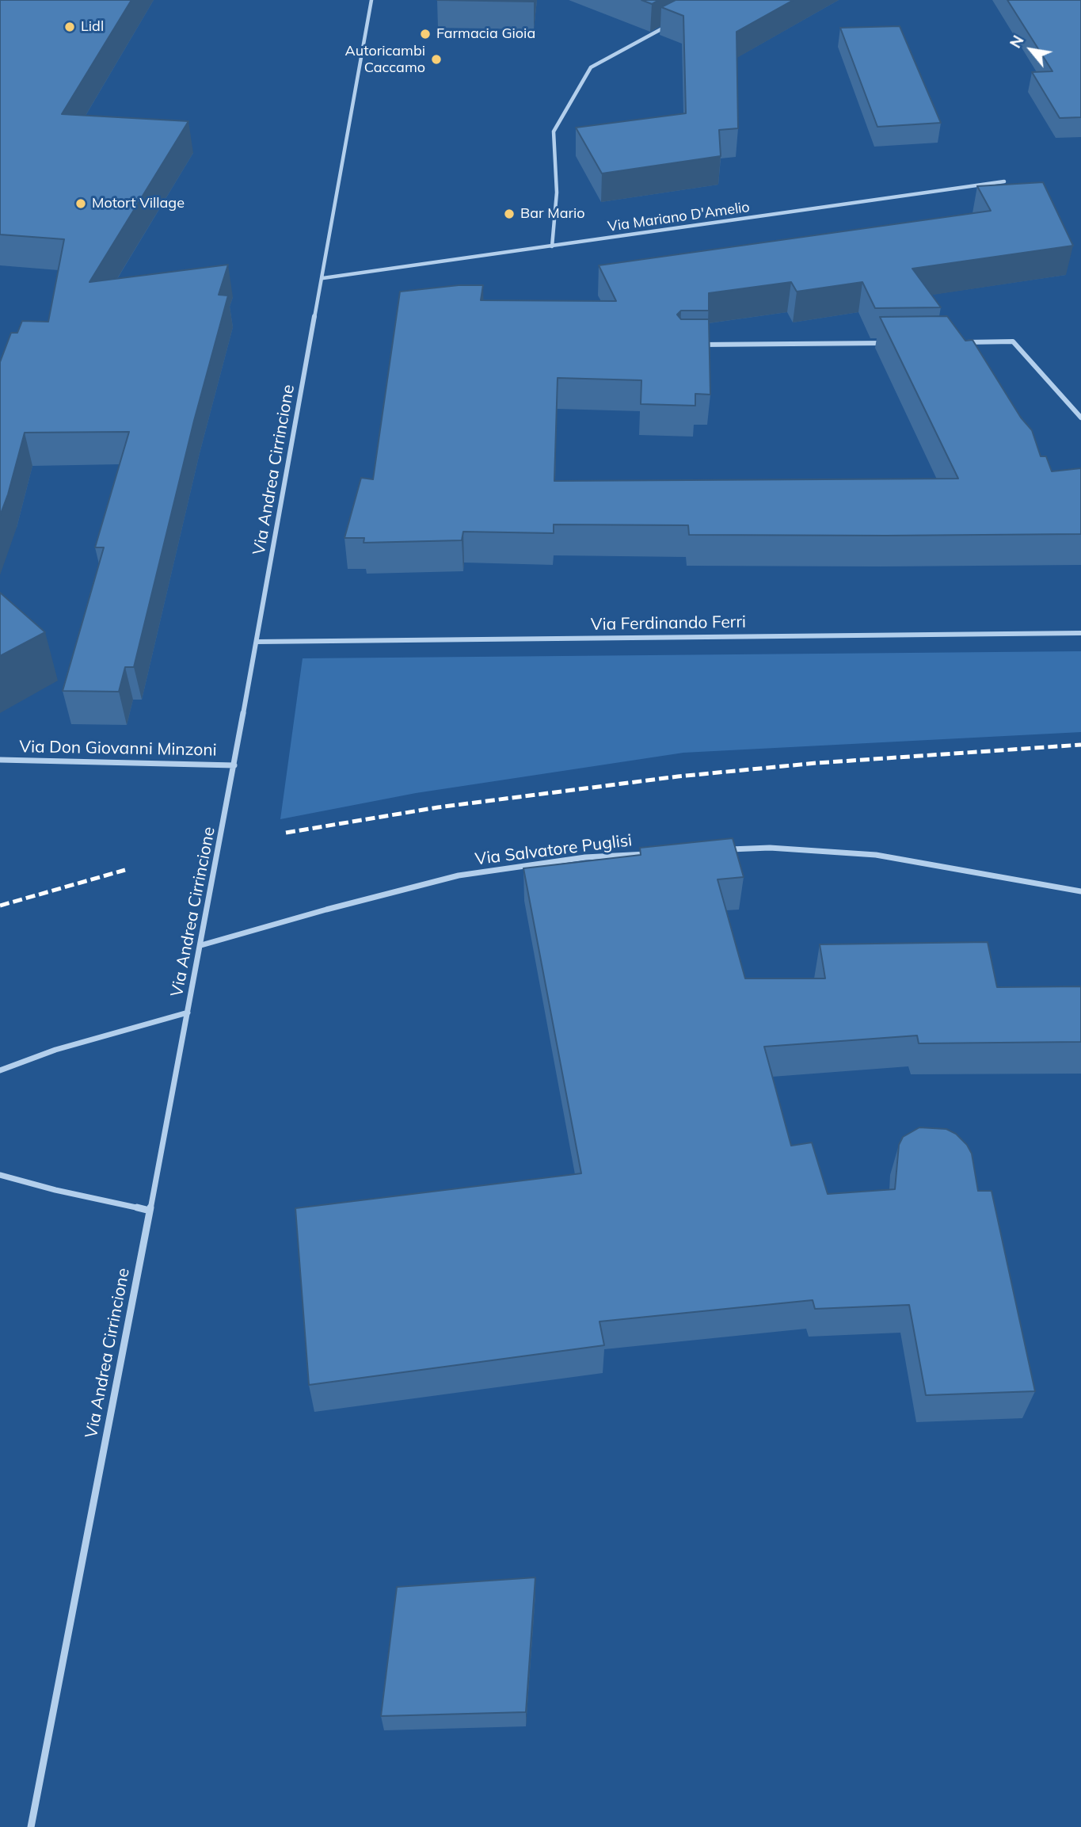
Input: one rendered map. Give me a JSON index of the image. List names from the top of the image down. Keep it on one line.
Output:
{"streets":{"street":["Via Mariano D'Amelio","Via Andrea Cirrincione","Via Ferdinando Ferri","Via Don Giovanni Minzoni","Via Salvatore Puglisi"]},"crossings":[["Via Mariano D'Amelio","Via Andrea Cirrincione"],["Via Andrea Cirrincione","Via Ferdinando Ferri"],["Via Andrea Cirrincione","Via Don Giovanni Minzoni"],["Via Andrea Cirrincione","Via Salvatore Puglisi"]],"places":["Lidl","Farmacia Gioia","Autoricambi Caccamo","Motort Village","Bar Mario"],"north":"top left"}
